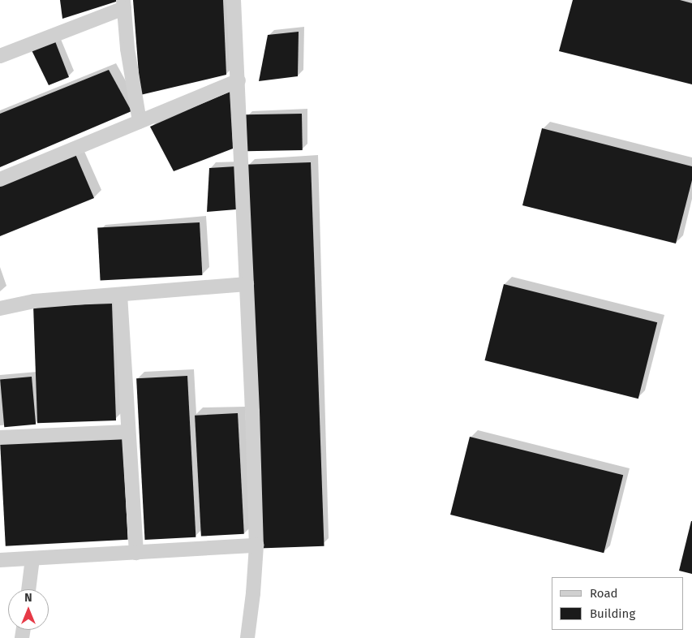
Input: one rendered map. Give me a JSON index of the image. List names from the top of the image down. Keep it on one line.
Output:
{"legend":["Road","Building"],"north":"top"}
